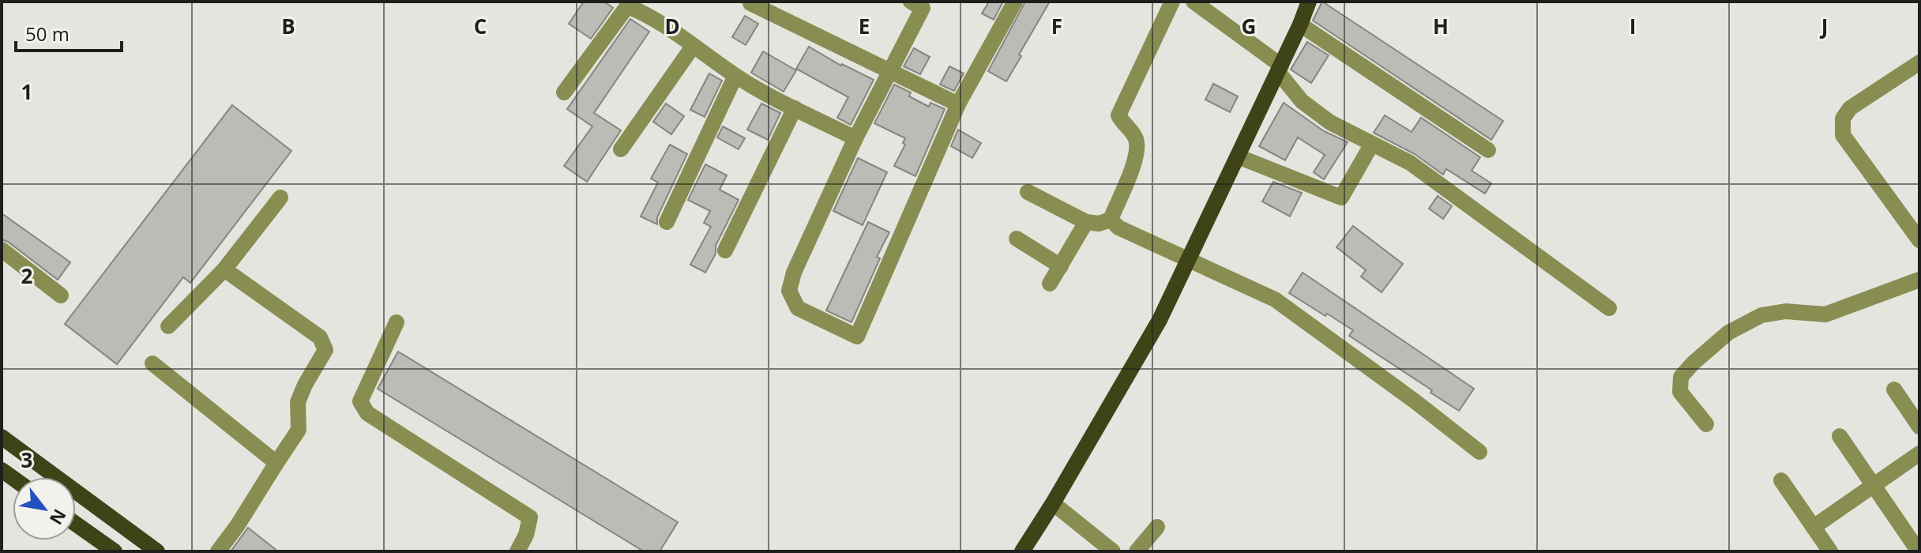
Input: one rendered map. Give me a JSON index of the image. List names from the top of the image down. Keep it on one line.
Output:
{"scale_bar":"50 m","north":"bottom right","grid":{"columns":["B","C","D","E","F","G","H","I","J"],"rows":["1","2","3"]}}
